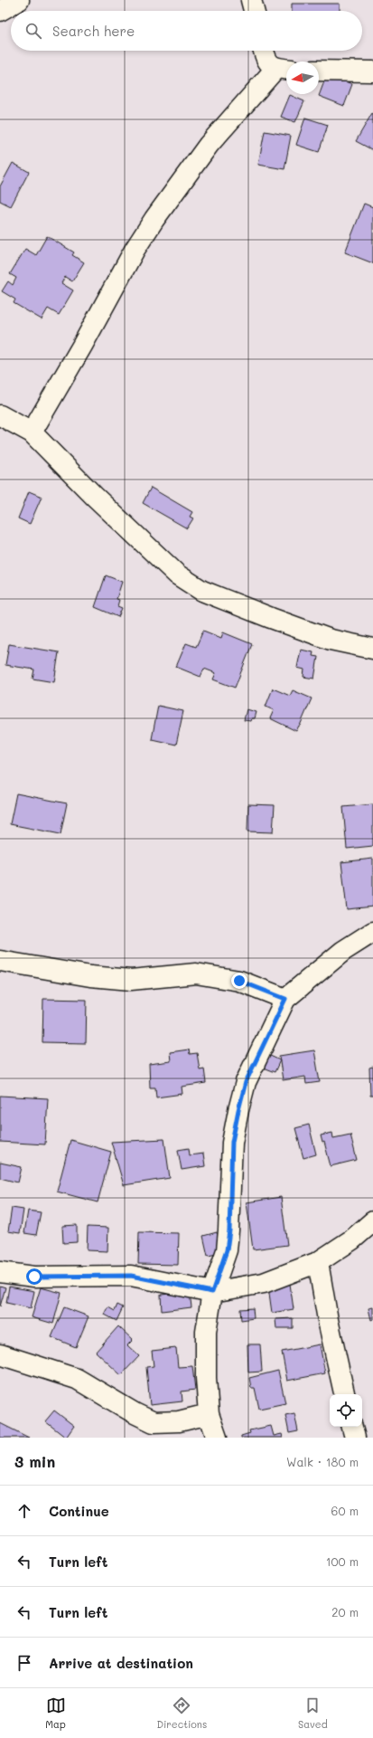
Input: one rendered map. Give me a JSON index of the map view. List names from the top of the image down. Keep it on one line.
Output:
{"north":"left","page":{"search":"Search here","heading":["3 min","Walk · 180 m"],"list":[["Continue","60 m"],["Turn left","100 m"],["Turn left","20 m"],"Arrive at destination"],"nav":["Map","Directions","Saved"]}}
